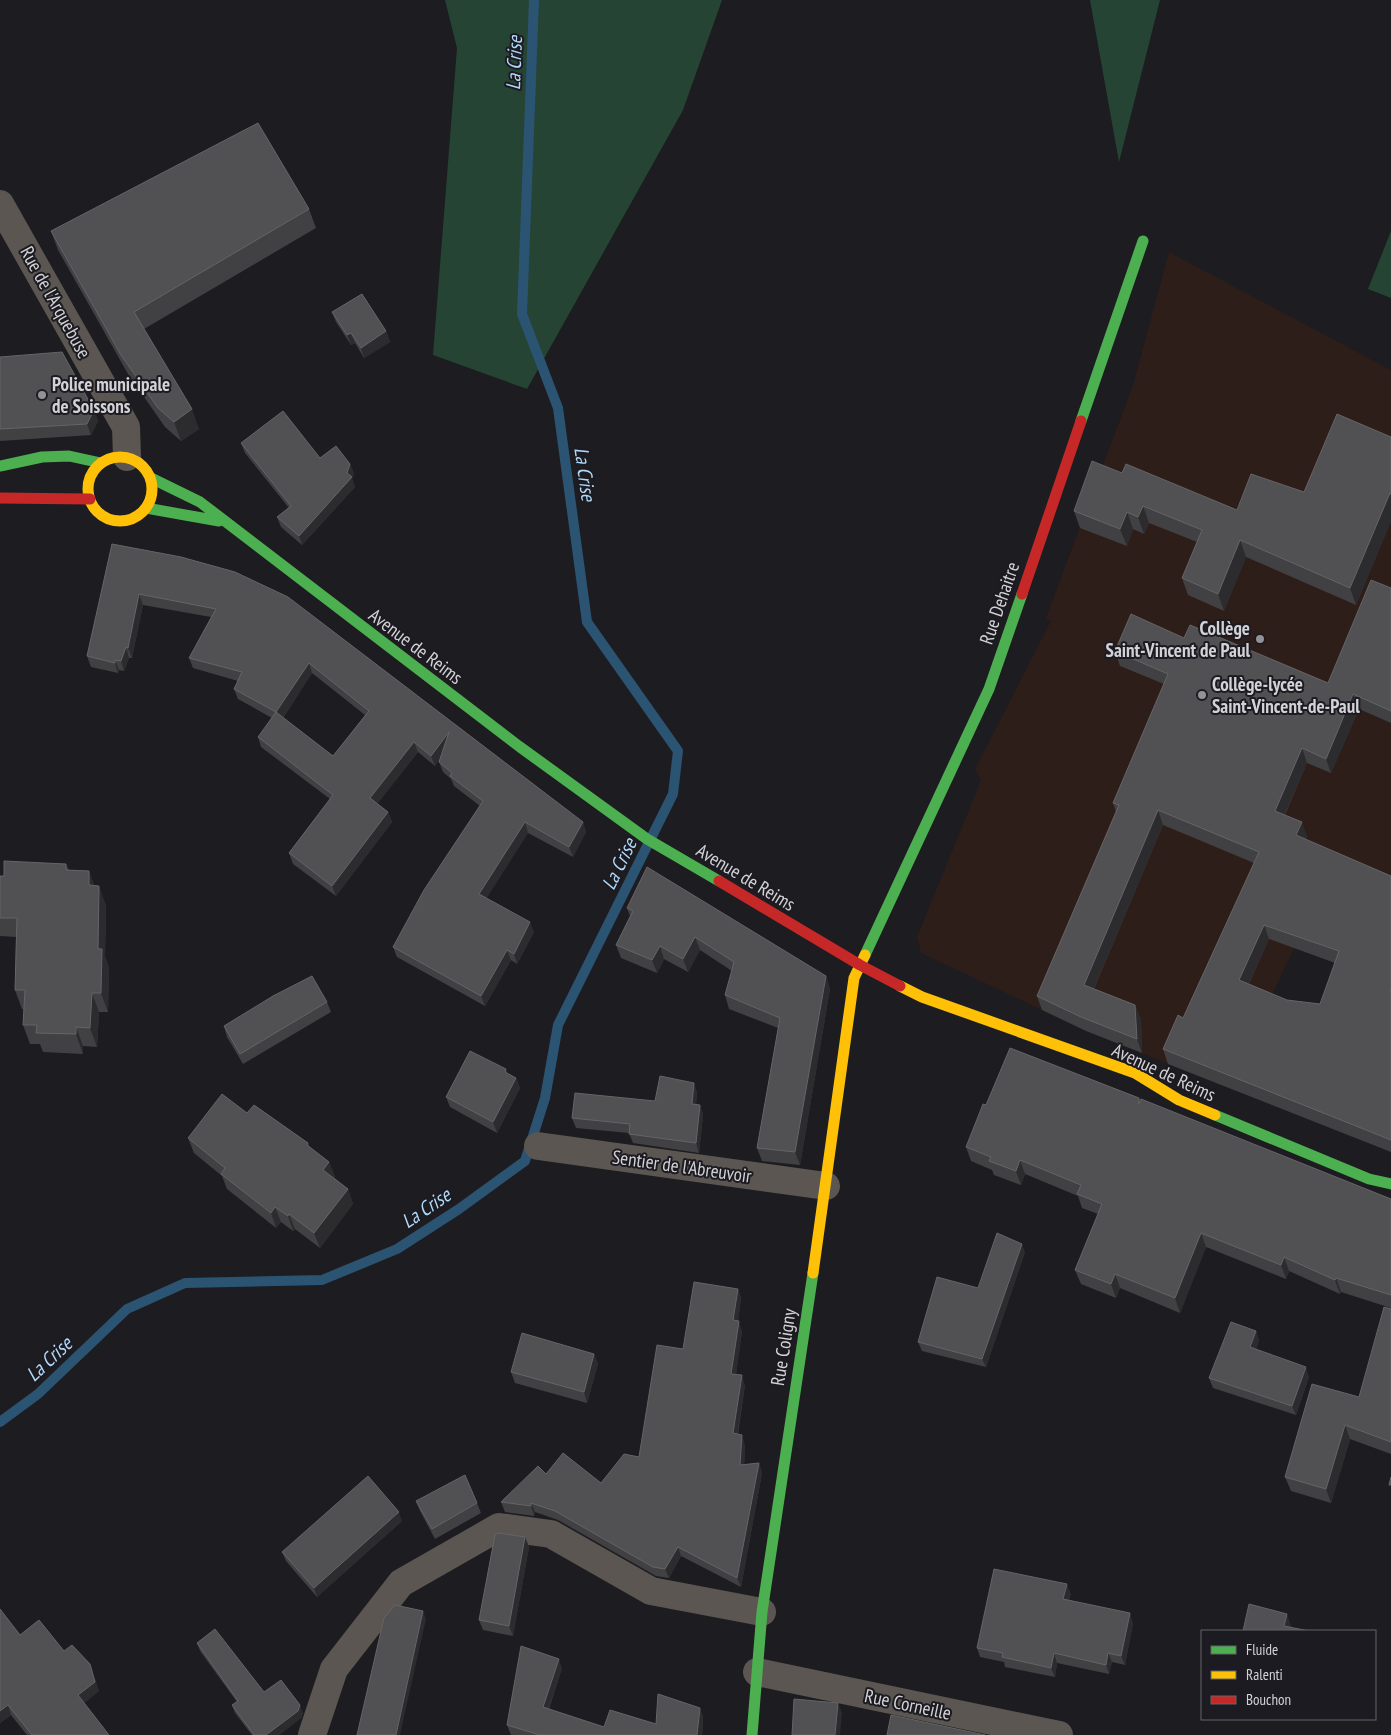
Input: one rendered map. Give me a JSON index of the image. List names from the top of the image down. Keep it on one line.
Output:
{"streets":{"main road":["Rue Dehaitre","Avenue de Reims","Rue Coligny"],"street":["Rue de l'Arquebuse","Sentier de l'Abreuvoir","Rue Corneille"]},"crossings":[["Rue de l'Arquebuse","Avenue de Reims"],["Rue Dehaitre","Avenue de Reims"],["Rue Dehaitre","Rue Coligny"],["Avenue de Reims","Rue Coligny"],["Sentier de l'Abreuvoir","Rue Coligny"],["Rue Coligny","Rue Corneille"]],"water":["La Crise"],"places":["Police municipale de Soissons","Collège Saint-Vincent de Paul","Collège-lycée Saint-Vincent-de-Paul"],"legend":["Fluide","Ralenti","Bouchon"]}
